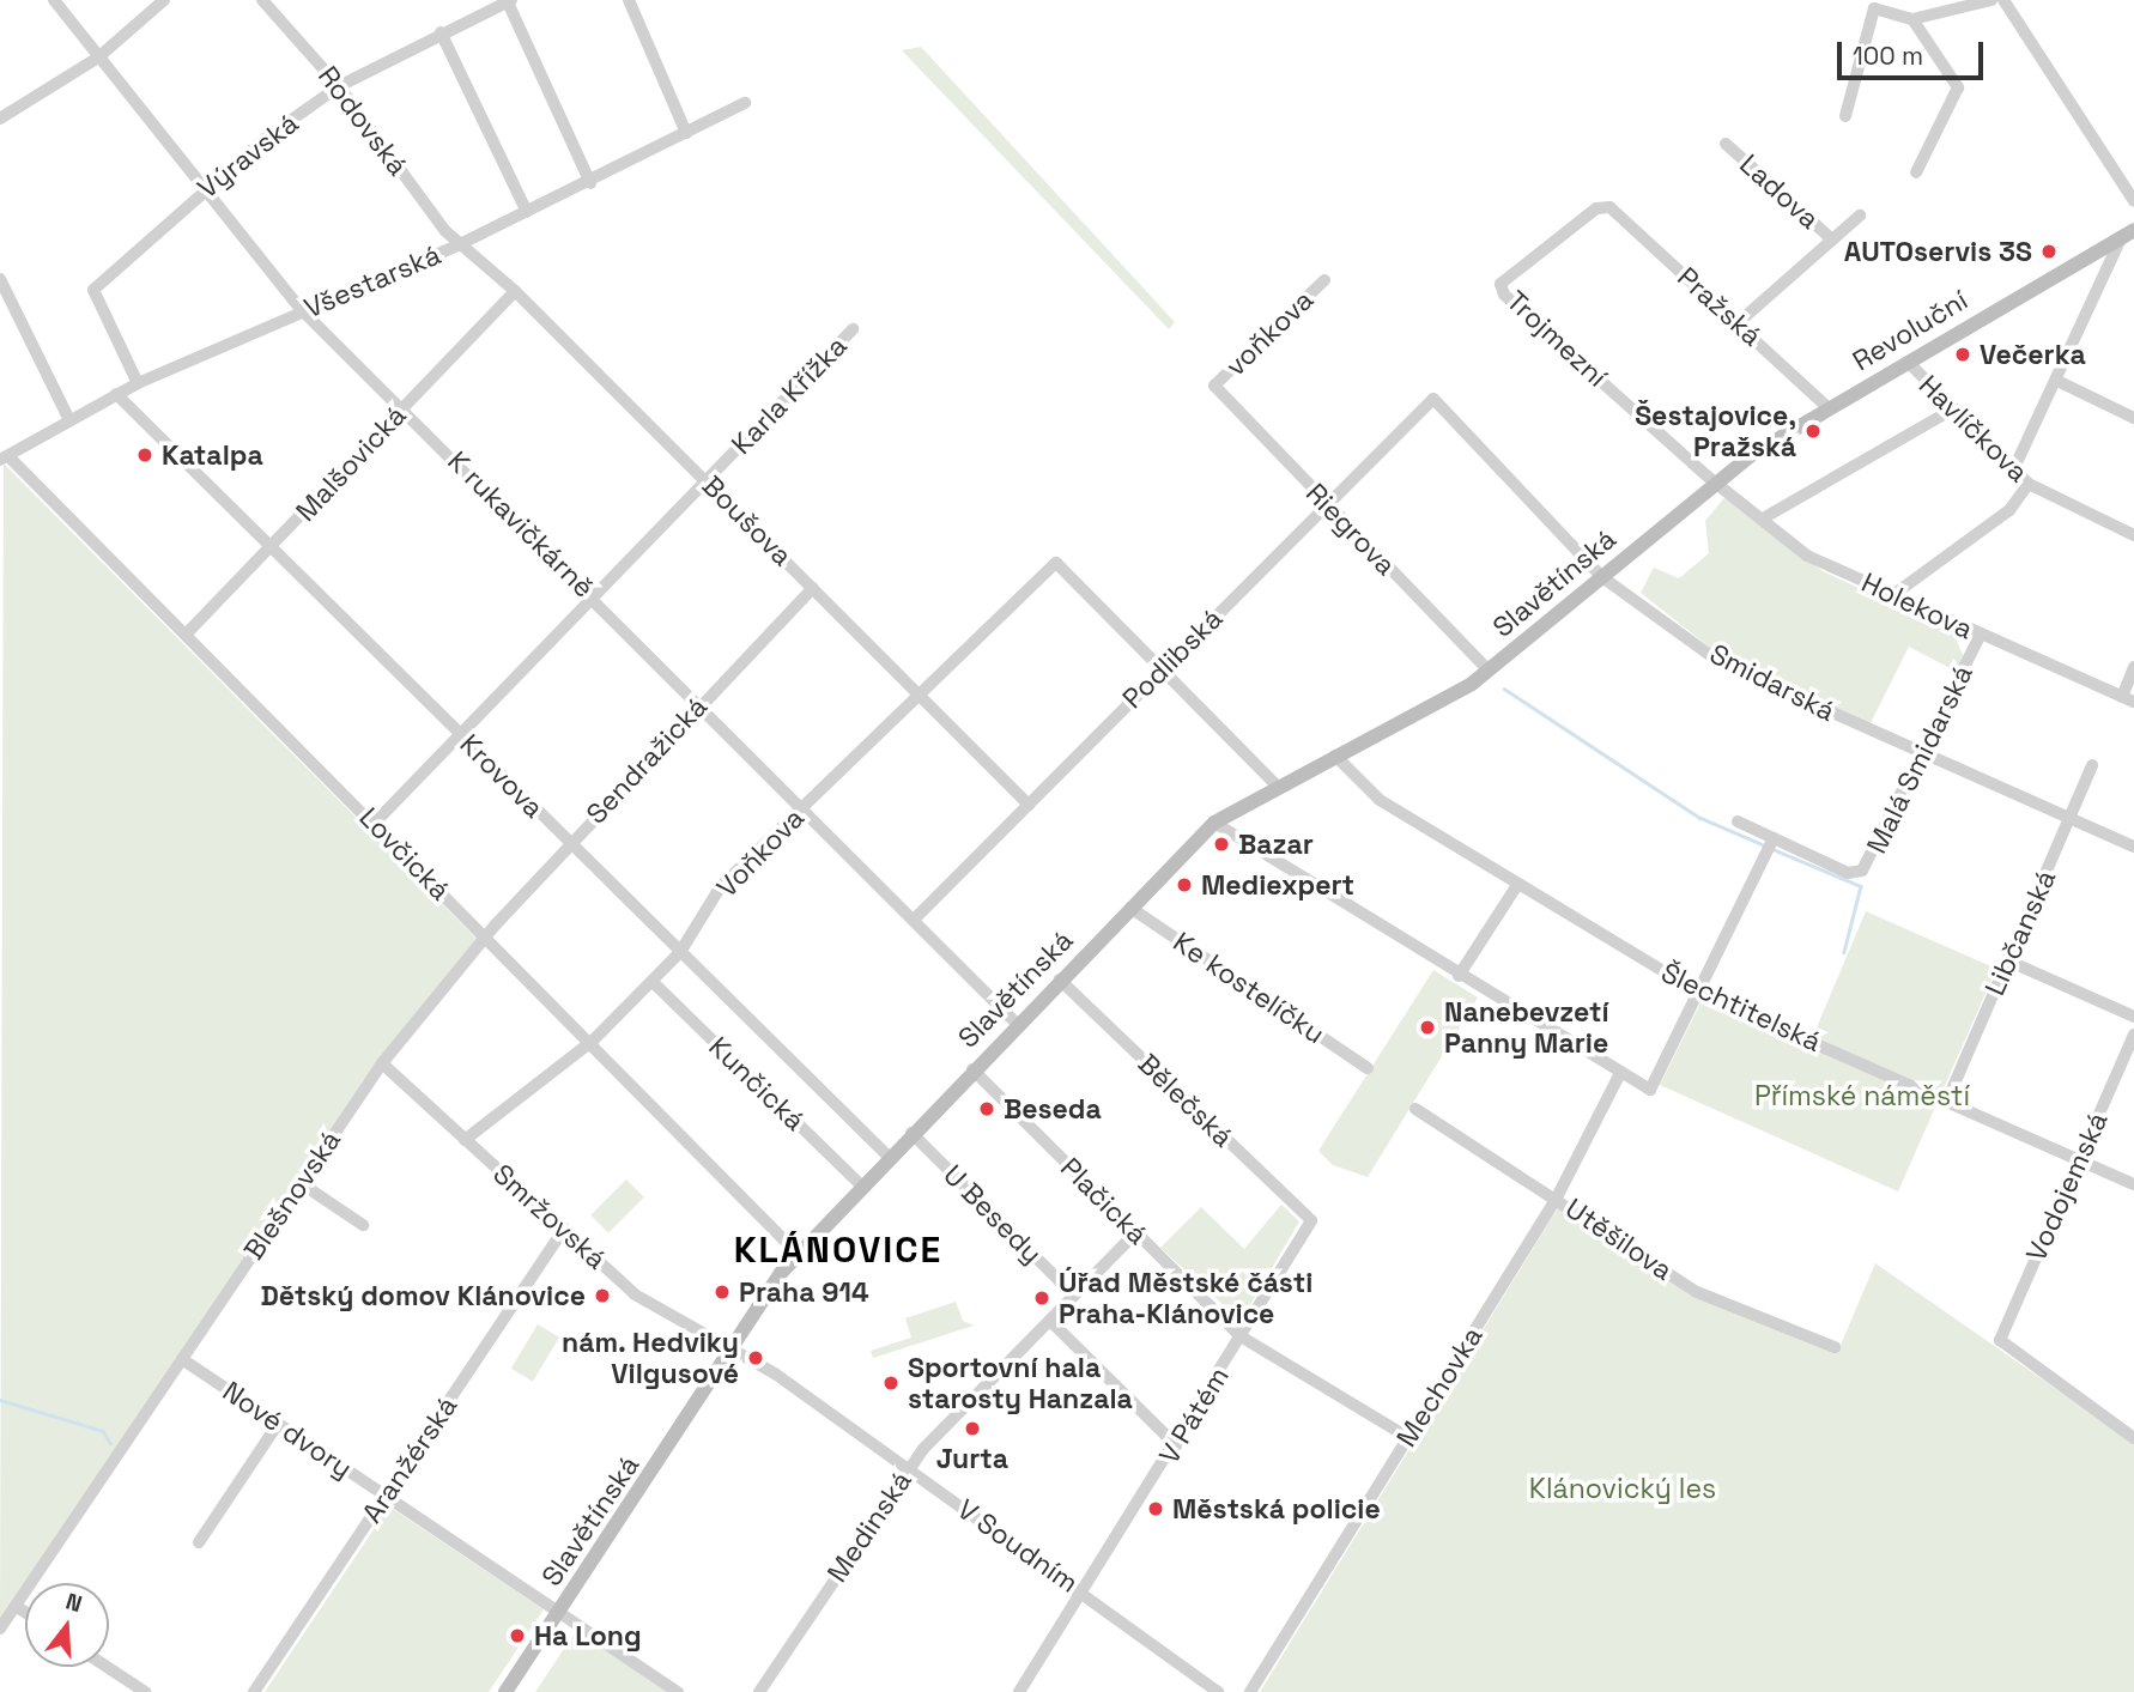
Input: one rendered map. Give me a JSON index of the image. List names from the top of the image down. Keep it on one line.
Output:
{"streets":{"street":["Rodovská","Výravská","Ladova","Všestarská","Pražská","Revoluční","voňkova","Trojmezní","Karla Křížka","Havlíčkova","Malšovická","Boušova","K rukavičkárně","Riegrova","Slavětínská","Holekova","Podlibská","Smidarská","Malá Smidarská","Sendražická","Krovova","Voňkova","Lovčická","Libčanská","Ke kostelíčku","Šlechtitelská","Kunčická","Bělečská","Vodojemská","Blešnovská","Plačická","U Besedy","Smržovská","Utěšilova","Mechovka","V Pátém","Nové dvory","Aranžérská","Medinská","V Soudním"]},"crossings":[["Rodovská","Výravská"],["Rodovská","Všestarská"],["Rodovská","Boušova"],["Výravská","Všestarská"],["Výravská","K rukavičkárně"],["Všestarská","Boušova"],["Všestarská","K rukavičkárně"],["Všestarská","Krovova"],["Všestarská","Lovčická"],["Pražská","Revoluční"],["Pražská","Trojmezní"],["Revoluční","Trojmezní"],["Revoluční","Havlíčkova"],["Revoluční","Slavětínská"],["Revoluční","Holekova"],["voňkova","Riegrova"],["Trojmezní","Slavětínská"],["Trojmezní","Holekova"],["Karla Křížka","Boušova"],["Karla Křížka","K rukavičkárně"],["Karla Křížka","Krovova"],["Karla Křížka","Lovčická"],["Malšovická","Boušova"],["Malšovická","K rukavičkárně"],["Malšovická","Krovova"],["Malšovická","Lovčická"],["Boušova","Podlibská"],["Boušova","Sendražická"],["Boušova","Voňkova"],["K rukavičkárně","Slavětínská"],["K rukavičkárně","Podlibská"],["K rukavičkárně","Sendražická"],["K rukavičkárně","Voňkova"],["Riegrova","Slavětínská"],["Riegrova","Podlibská"],["Slavětínská","Holekova"],["Slavětínská","Smidarská"],["Slavětínská","Krovova"],["Slavětínská","Lovčická"],["Slavětínská","Ke kostelíčku"],["Slavětínská","Šlechtitelská"],["Slavětínská","Kunčická"],["Slavětínská","Bělečská"],["Slavětínská","Plačická"],["Slavětínská","U Besedy"],["Slavětínská","Smržovská"],["Slavětínská","Nové dvory"],["Holekova","Malá Smidarská"],["Podlibská","Smidarská"],["Podlibská","Voňkova"],["Smidarská","Malá Smidarská"],["Smidarská","Libčanská"],["Sendražická","Krovova"],["Sendražická","Lovčická"],["Sendražická","Blešnovská"],["Krovova","Voňkova"],["Voňkova","Lovčická"],["Voňkova","Kunčická"],["Voňkova","Smržovská"],["Lovčická","Blešnovská"],["Libčanská","Šlechtitelská"],["Šlechtitelská","Vodojemská"],["Bělečská","V Pátém"],["Blešnovská","Smržovská"],["Blešnovská","Nové dvory"],["Plačická","Mechovka"],["Plačická","V Pátém"],["Plačická","Medinská"],["U Besedy","Medinská"],["Smržovská","Aranžérská"],["Smržovská","V Soudním"],["Utěšilova","Mechovka"],["V Pátém","V Soudním"],["Nové dvory","Aranžérská"],["Medinská","V Soudním"]],"districts":["KLÁNOVICE"],"parks":["Přímské náměstí","Klánovický les"],"places":["AUTOservis 3S","Večerka","Šestajovice, Pražská","Katalpa","Bazar","Mediexpert","Nanebevzetí Panny Marie","Beseda","Praha 914","Dětský domov Klánovice","Úřad Městské části Praha-Klánovice","nám. Hedviky Vilgusové","Sportovní hala starosty Hanzala","Jurta","Městská policie","Ha Long"],"scale_bar":"100 m","north":"top"}
